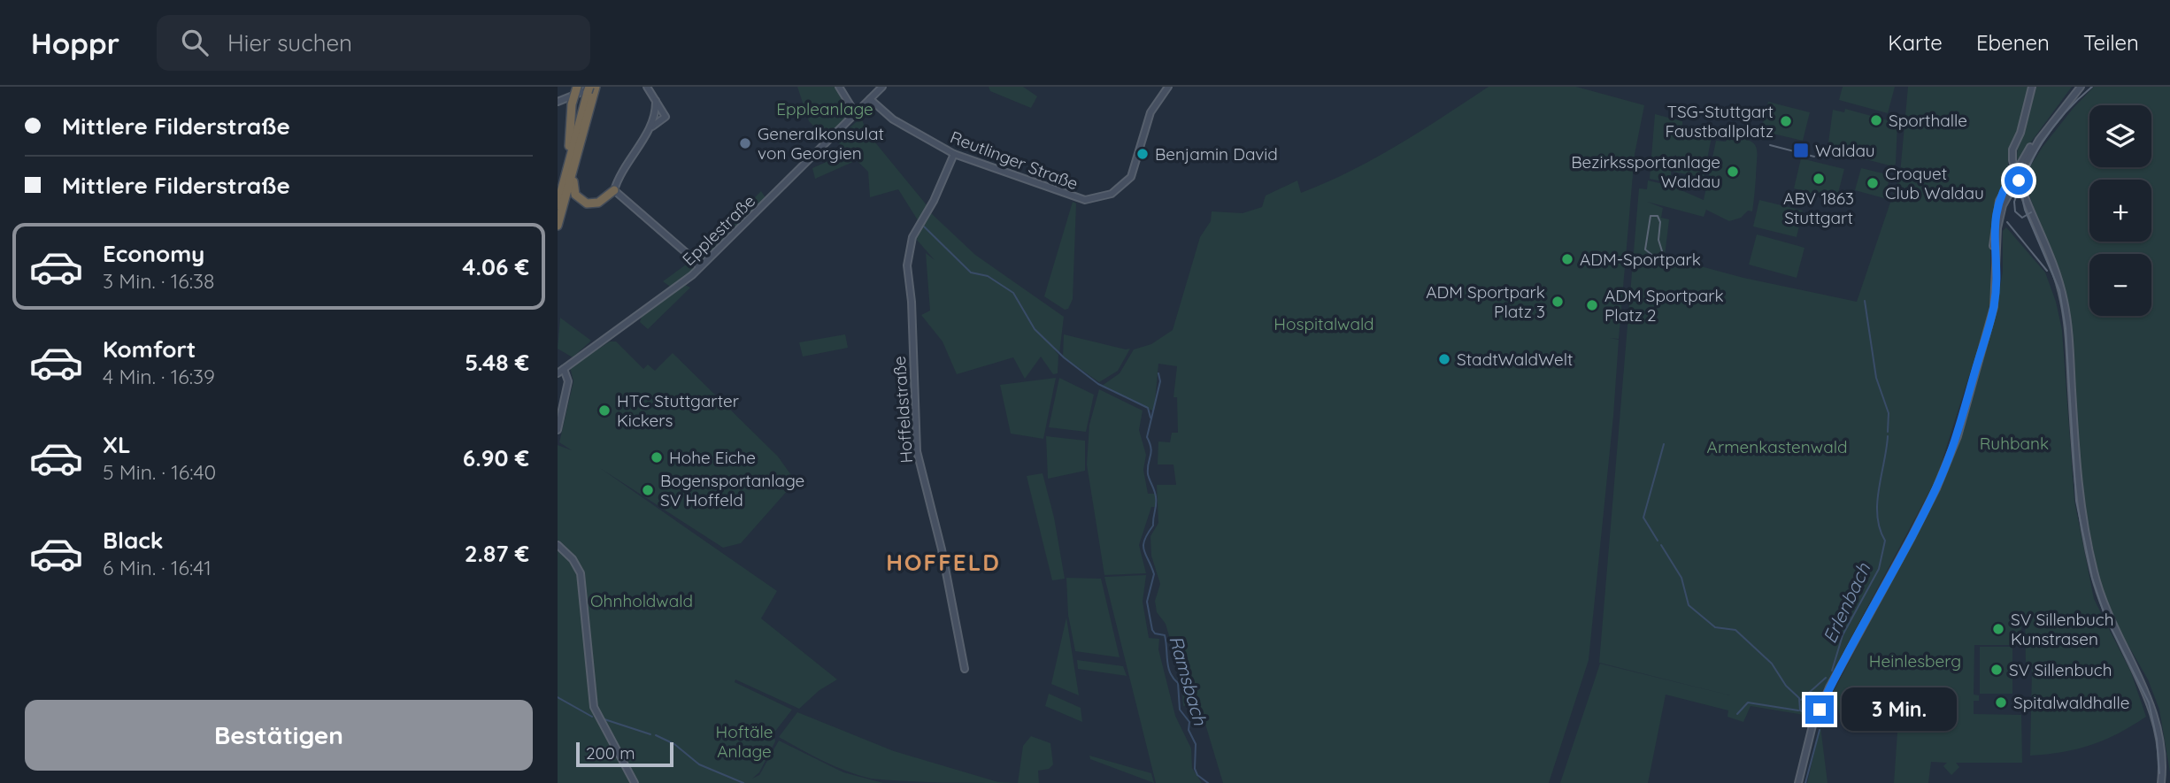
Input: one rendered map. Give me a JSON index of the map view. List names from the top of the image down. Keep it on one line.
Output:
{"streets":{"main road":["Reutlinger Straße","Epplestraße","Hoffeldstraße"]},"crossings":[["Reutlinger Straße","Epplestraße"],["Reutlinger Straße","Hoffeldstraße"]],"districts":["HOFFELD"],"water":["Erlenbach","Ramsbach"],"parks":["Eppleanlage","Hospitalwald","Ruhbank","Armenkastenwald","Ohnholdwald","Heinlesberg","Hoftäle Anlage"],"places":{"other":["Sporthalle","TSG-Stuttgart Faustballplatz","Generalkonsulat von Georgien","Benjamin David","Bezirkssportanlage Waldau","ABV 1863 Stuttgart","Croquet Club Waldau","ADM-Sportpark","ADM Sportpark Platz 3","ADM Sportpark Platz 2","StadtWaldWelt","HTC Stuttgarter Kickers","Hohe Eiche","Bogensportanlage SV Hoffeld","SV Sillenbuch Kunstrasen","SV Sillenbuch","Spitalwaldhalle"],"transit":["Waldau"]},"scale_bar":"200 m","page":{"header":"Hoppr","search":"Hier suchen","nav":["Karte","Ebenen","Teilen"],"banner":["Mittlere Filderstraße","Mittlere Filderstraße"],"map_buttons":["+","−"],"list":[{"name":"Economy","note":"3 Min. · 16:38","value":"4.06 €"},{"name":"Komfort","note":"4 Min. · 16:39","value":"5.48 €"},{"name":"XL","note":"5 Min. · 16:40","value":"6.90 €"},{"name":"Black","note":"6 Min. · 16:41","value":"2.87 €"}],"buttons":"Bestätigen","bubble":"3 Min.","scale":"200 m"}}
